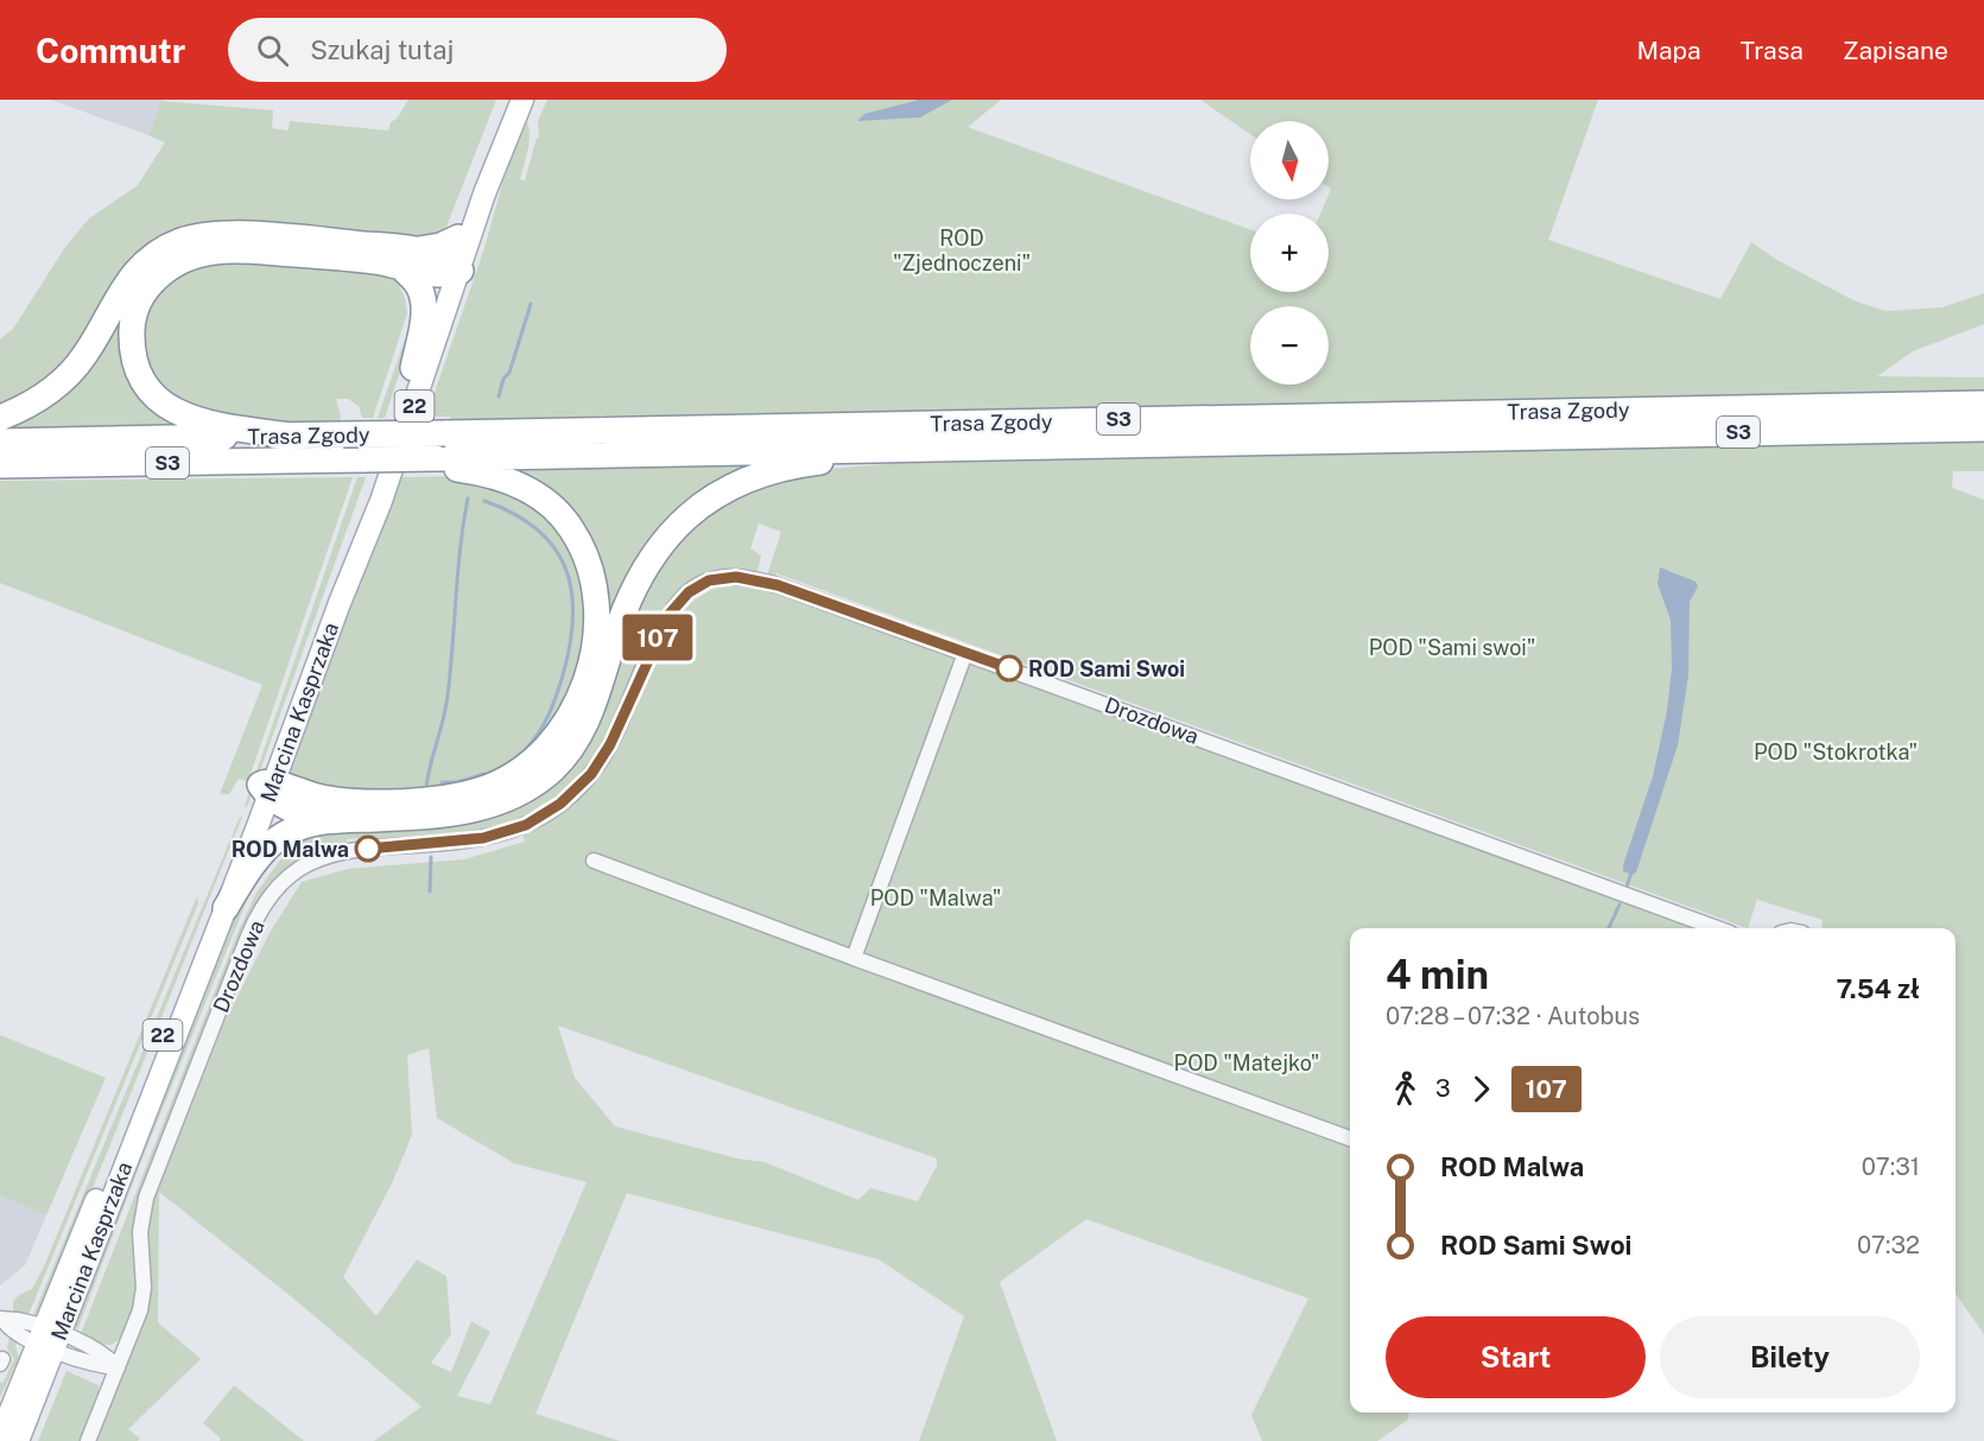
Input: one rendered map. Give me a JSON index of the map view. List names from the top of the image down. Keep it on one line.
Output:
{"streets":{"highway":["Trasa Zgody","S3"],"main road":["22","Marcina Kasprzaka"],"street":["Drozdowa"]},"parks":["ROD \"Zjednoczeni\"","POD \"Sami swoi\"","POD \"Stokrotka\"","POD \"Malwa\"","POD \"Matejko\""],"places":["ROD Sami Swoi","ROD Malwa"],"lines":["bus line 107"],"north":"bottom","page":{"header":"Commutr","search":"Szukaj tutaj","nav":["Mapa","Trasa","Zapisane"],"on_map":"107","map_buttons":["+","−"],"heading":["4 min","07:28 – 07:32 · Autobus","7.54 zł"],"legs":["3","107"],"list":[{"name":"ROD Malwa","value":"07:31"},{"name":"ROD Sami Swoi","value":"07:32"}],"buttons":["Start","Bilety"]}}
